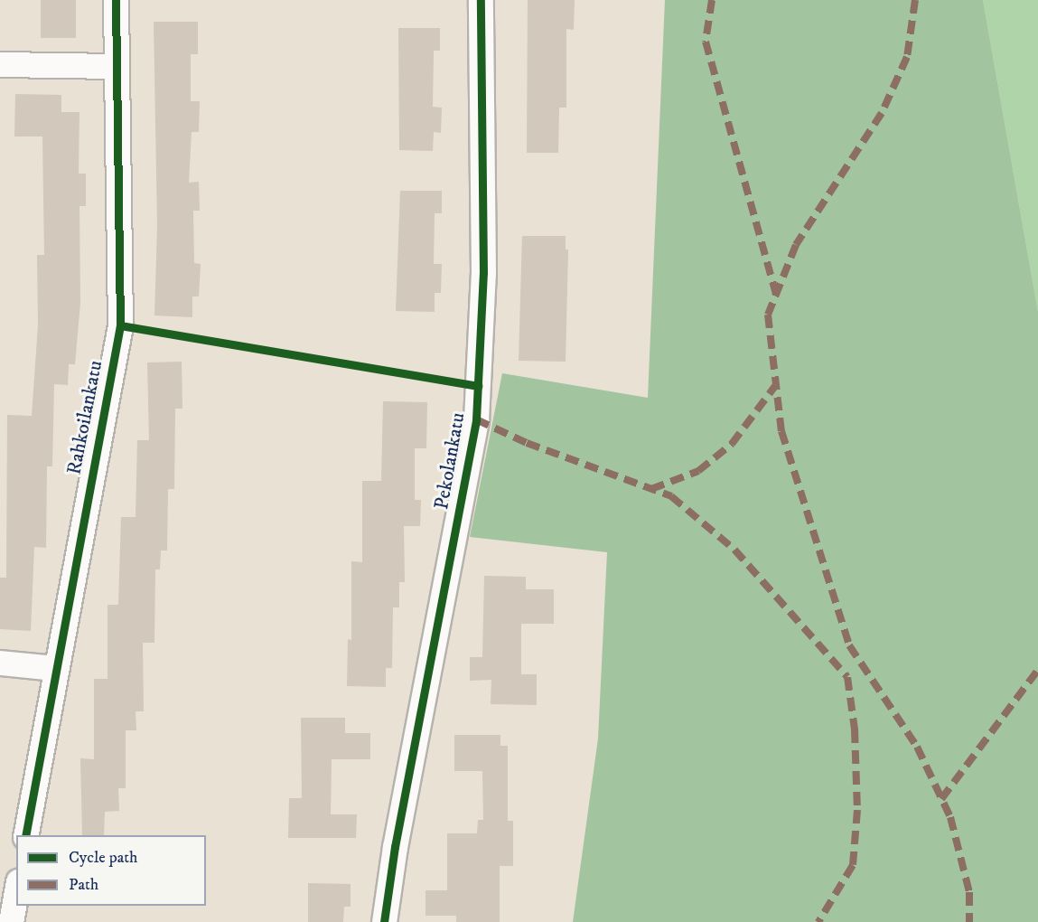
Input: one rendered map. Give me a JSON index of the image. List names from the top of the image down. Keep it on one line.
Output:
{"streets":{"street":["Rahkoilankatu","Pekolankatu"]},"legend":["Cycle path","Path"]}
